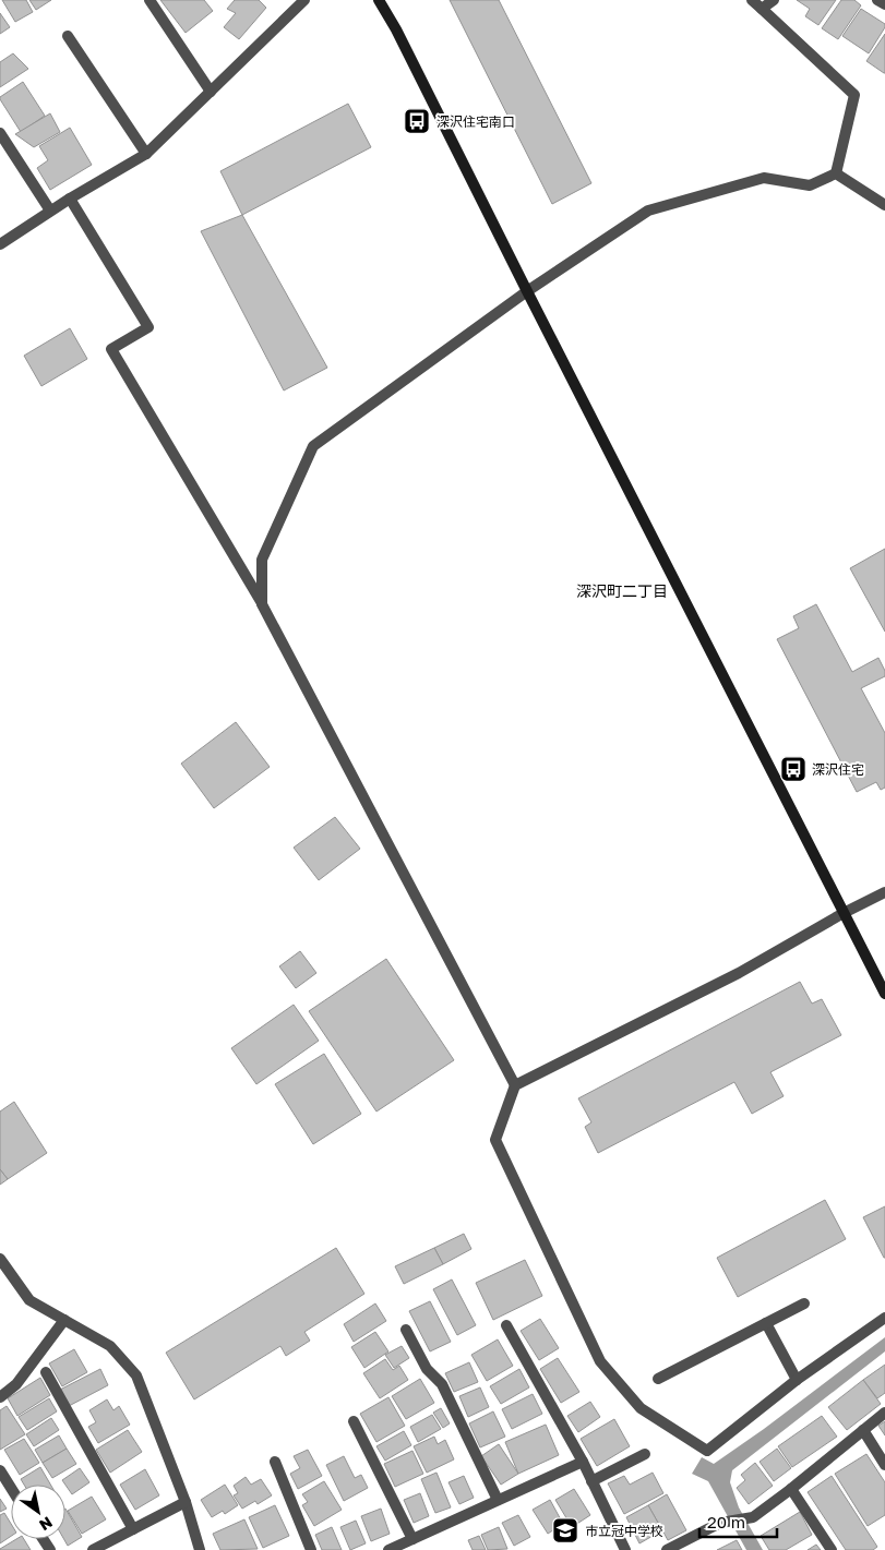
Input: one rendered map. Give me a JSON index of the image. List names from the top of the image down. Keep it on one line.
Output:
{"districts":["深沢町二丁目"],"places":{"bus stop":["深沢住宅南口","深沢住宅"],"school or university":["市立冠中学校"]},"scale_bar":"20 m","north":"bottom right"}
